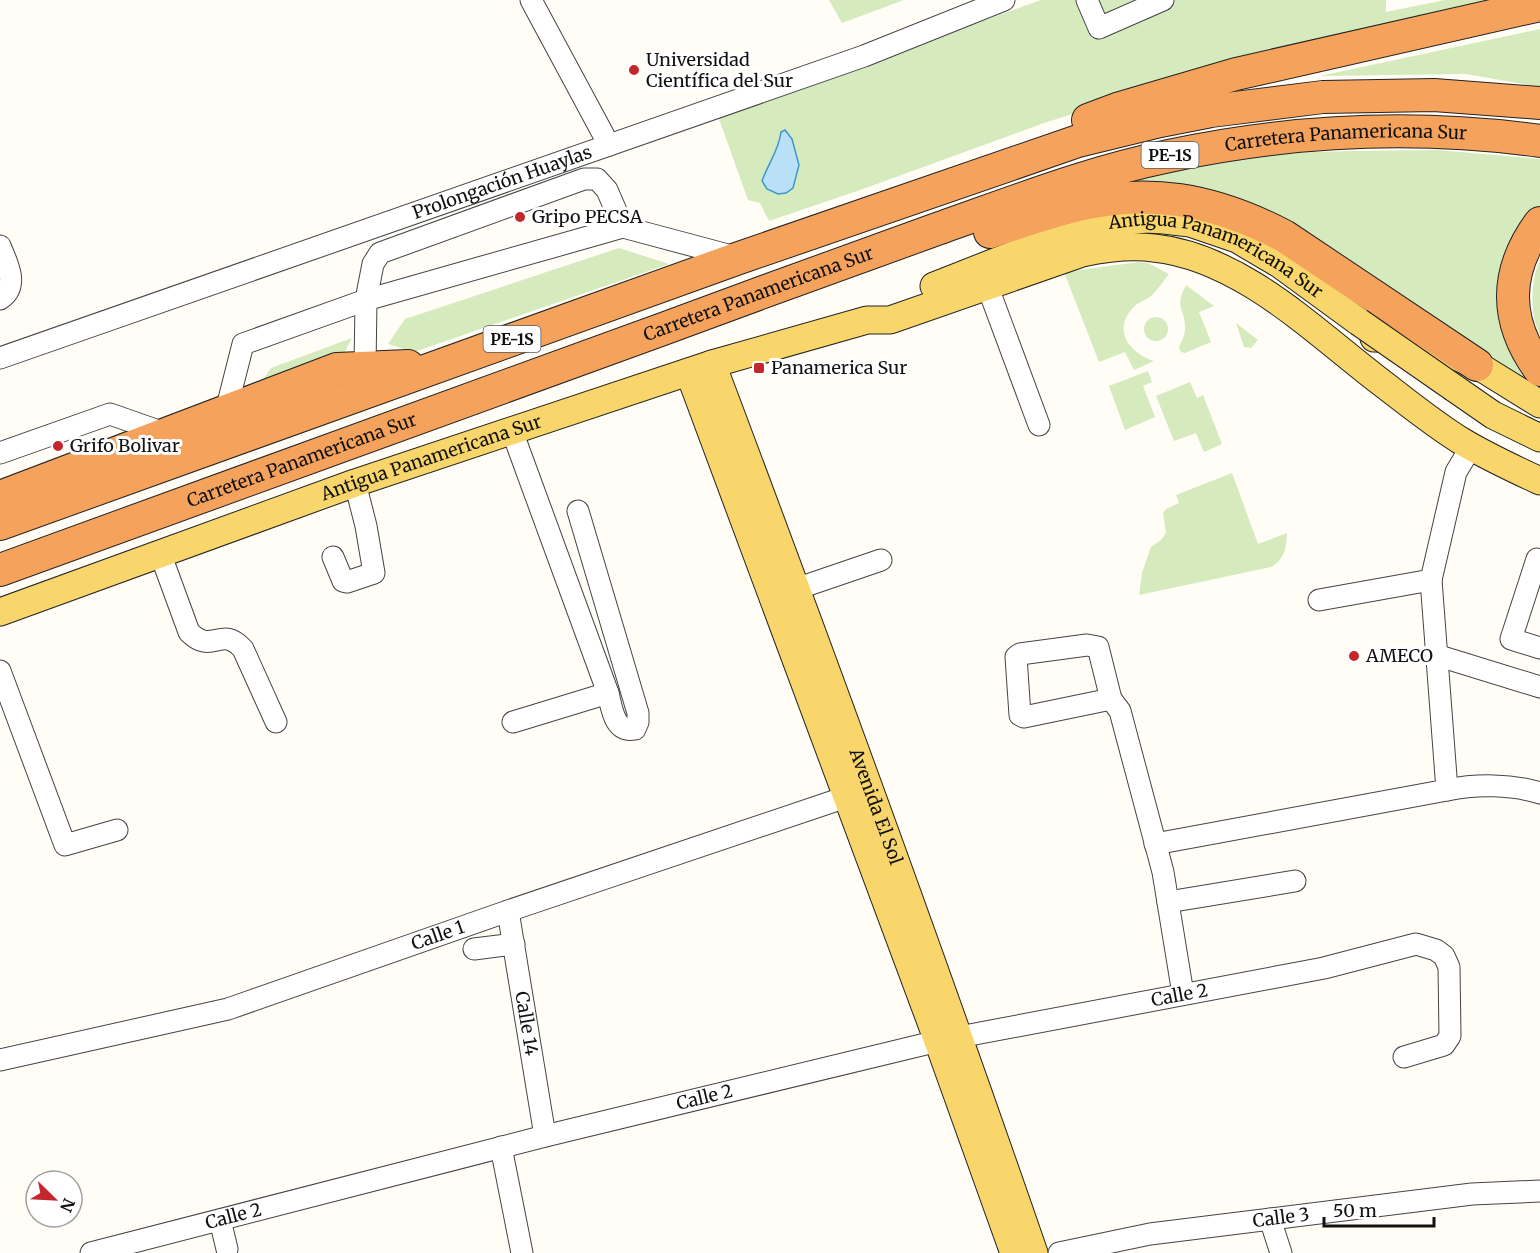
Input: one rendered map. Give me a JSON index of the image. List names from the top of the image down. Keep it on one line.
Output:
{"streets":{"highway":["Carretera Panamericana Sur","PE-1S"],"main road":["Antigua Panamericana Sur","Avenida El Sol"],"street":["Prolongación Huaylas","Calle 1","Calle 2","Calle 14","Calle 3"]},"crossings":[["Antigua Panamericana Sur","Avenida El Sol"],["Avenida El Sol","Calle 1"],["Avenida El Sol","Calle 2"],["Calle 1","Calle 14"],["Calle 2","Calle 14"]],"places":{"other":["Universidad Científica del Sur","Gripo PECSA","Grifo Bolivar","AMECO"],"transit":["Panamerica Sur"]},"scale_bar":"50 m","north":"bottom right"}
